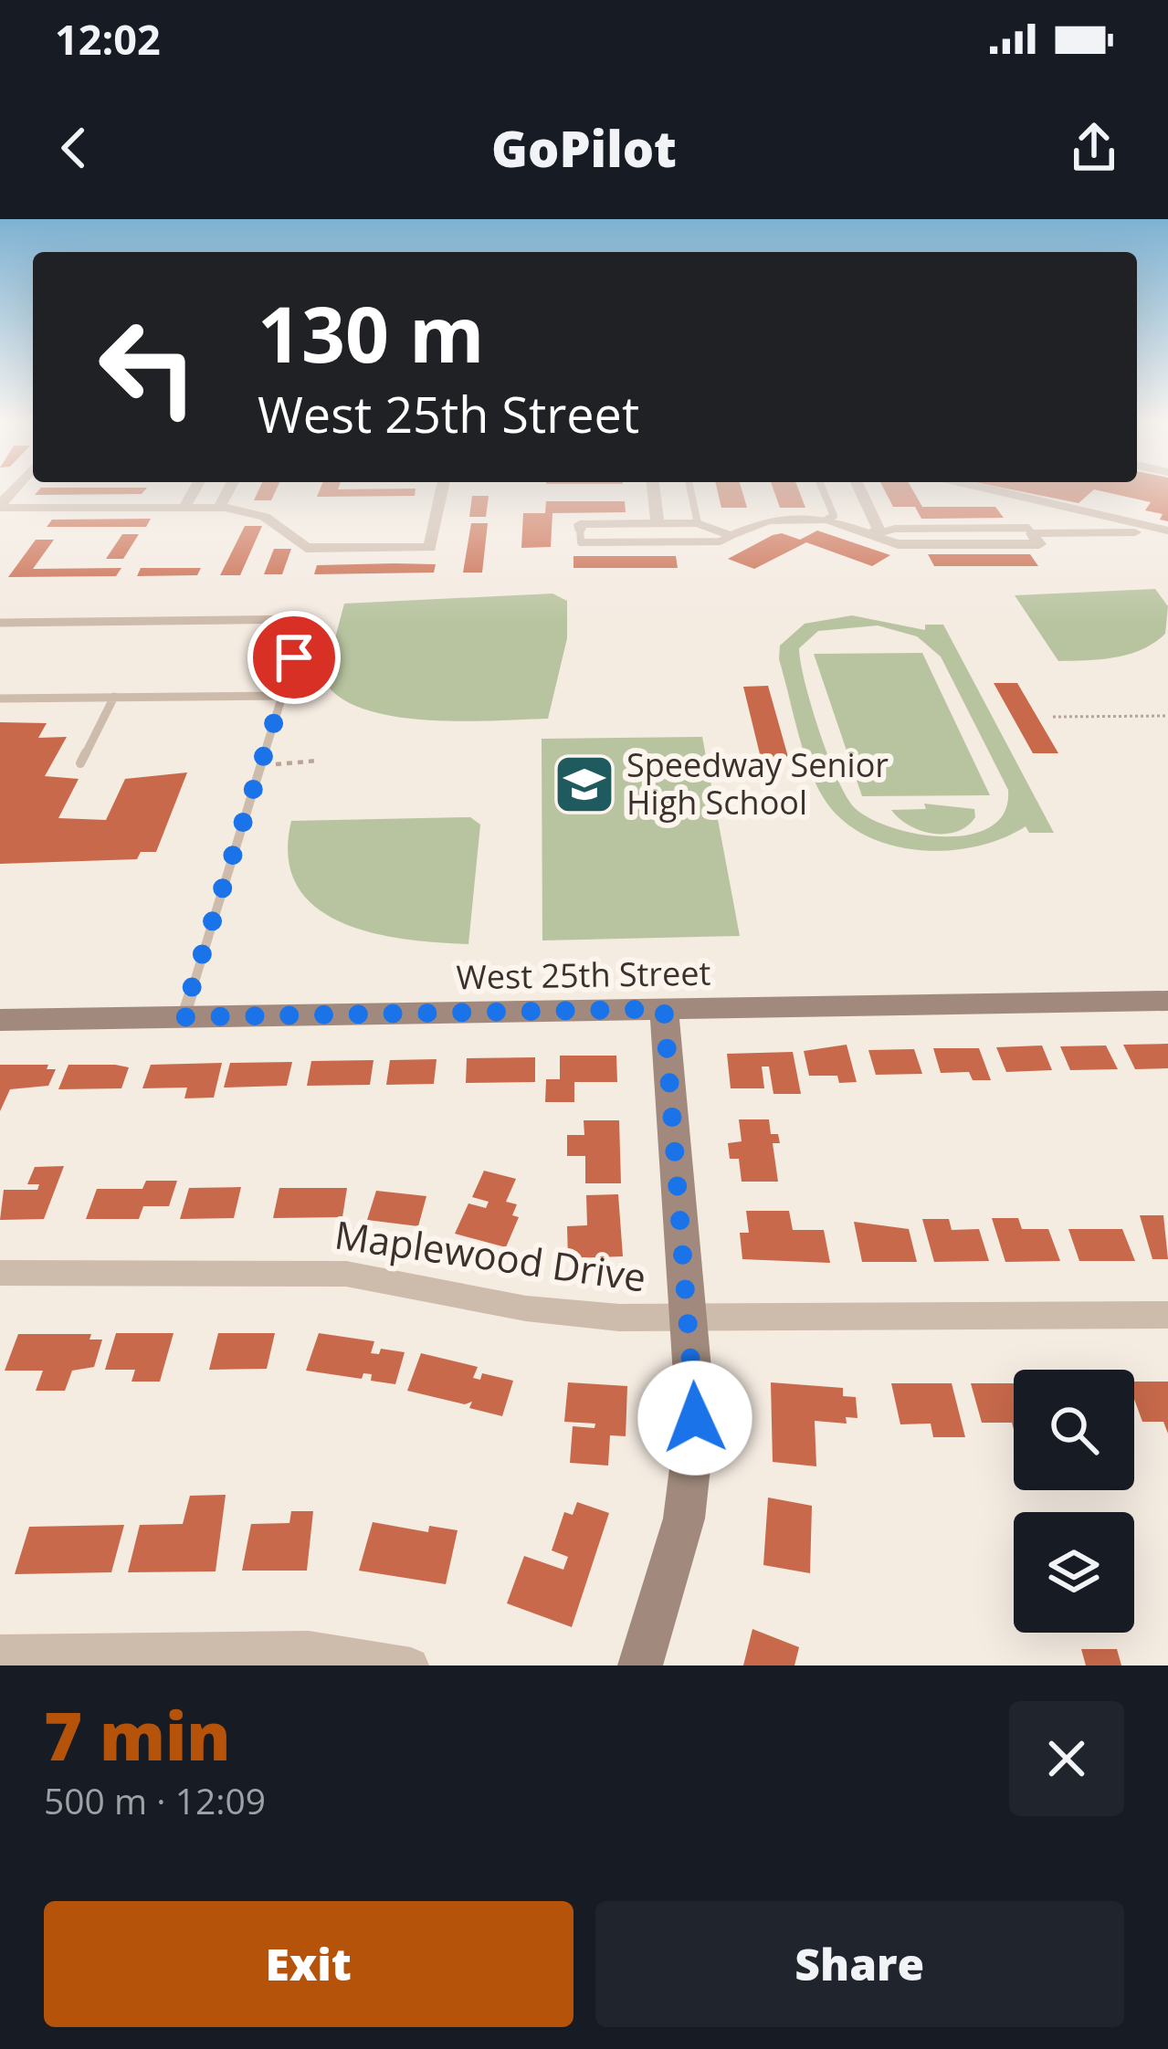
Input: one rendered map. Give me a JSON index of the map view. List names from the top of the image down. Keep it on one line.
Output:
{"streets":{"street":["West 25th Street","Maplewood Drive"]},"places":{"school or university":["Speedway Senior High School"]},"page":{"status":"12:02","header":"GoPilot","turn":["130 m","West 25th Street"],"heading":["7 min","500 m · 12:09"],"buttons":["Exit","Share"]}}
